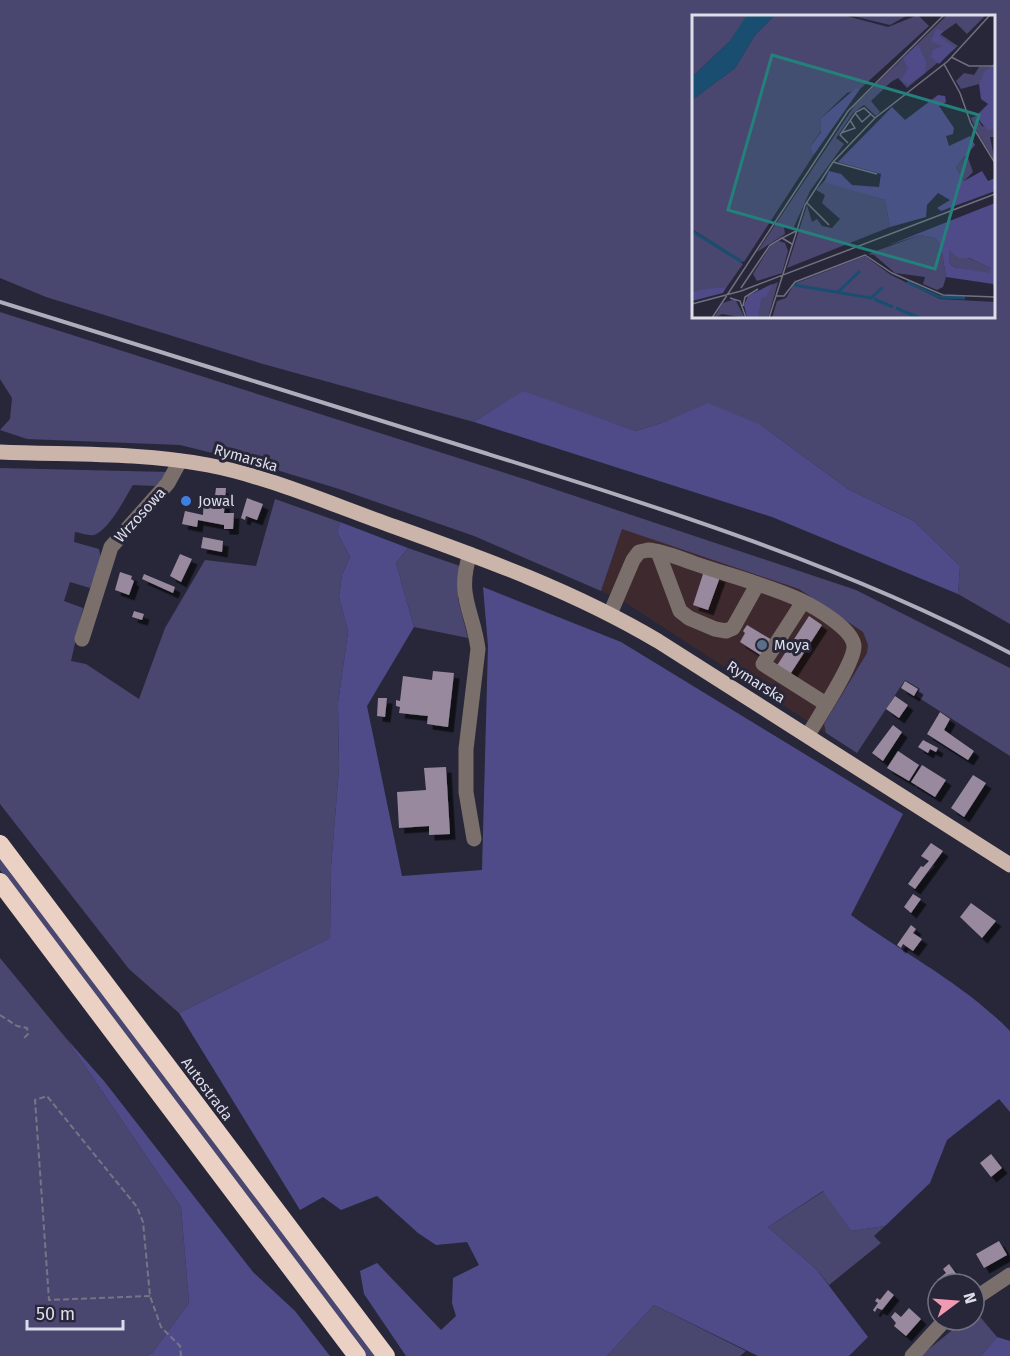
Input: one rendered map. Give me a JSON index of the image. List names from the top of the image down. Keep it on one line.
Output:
{"streets":{"highway":["Autostrada"],"main road":["Rymarska"],"street":["Wrzosowa"]},"crossings":[["Rymarska","Wrzosowa"]],"places":["Jowal","Moya"],"scale_bar":"50 m","north":"right"}
